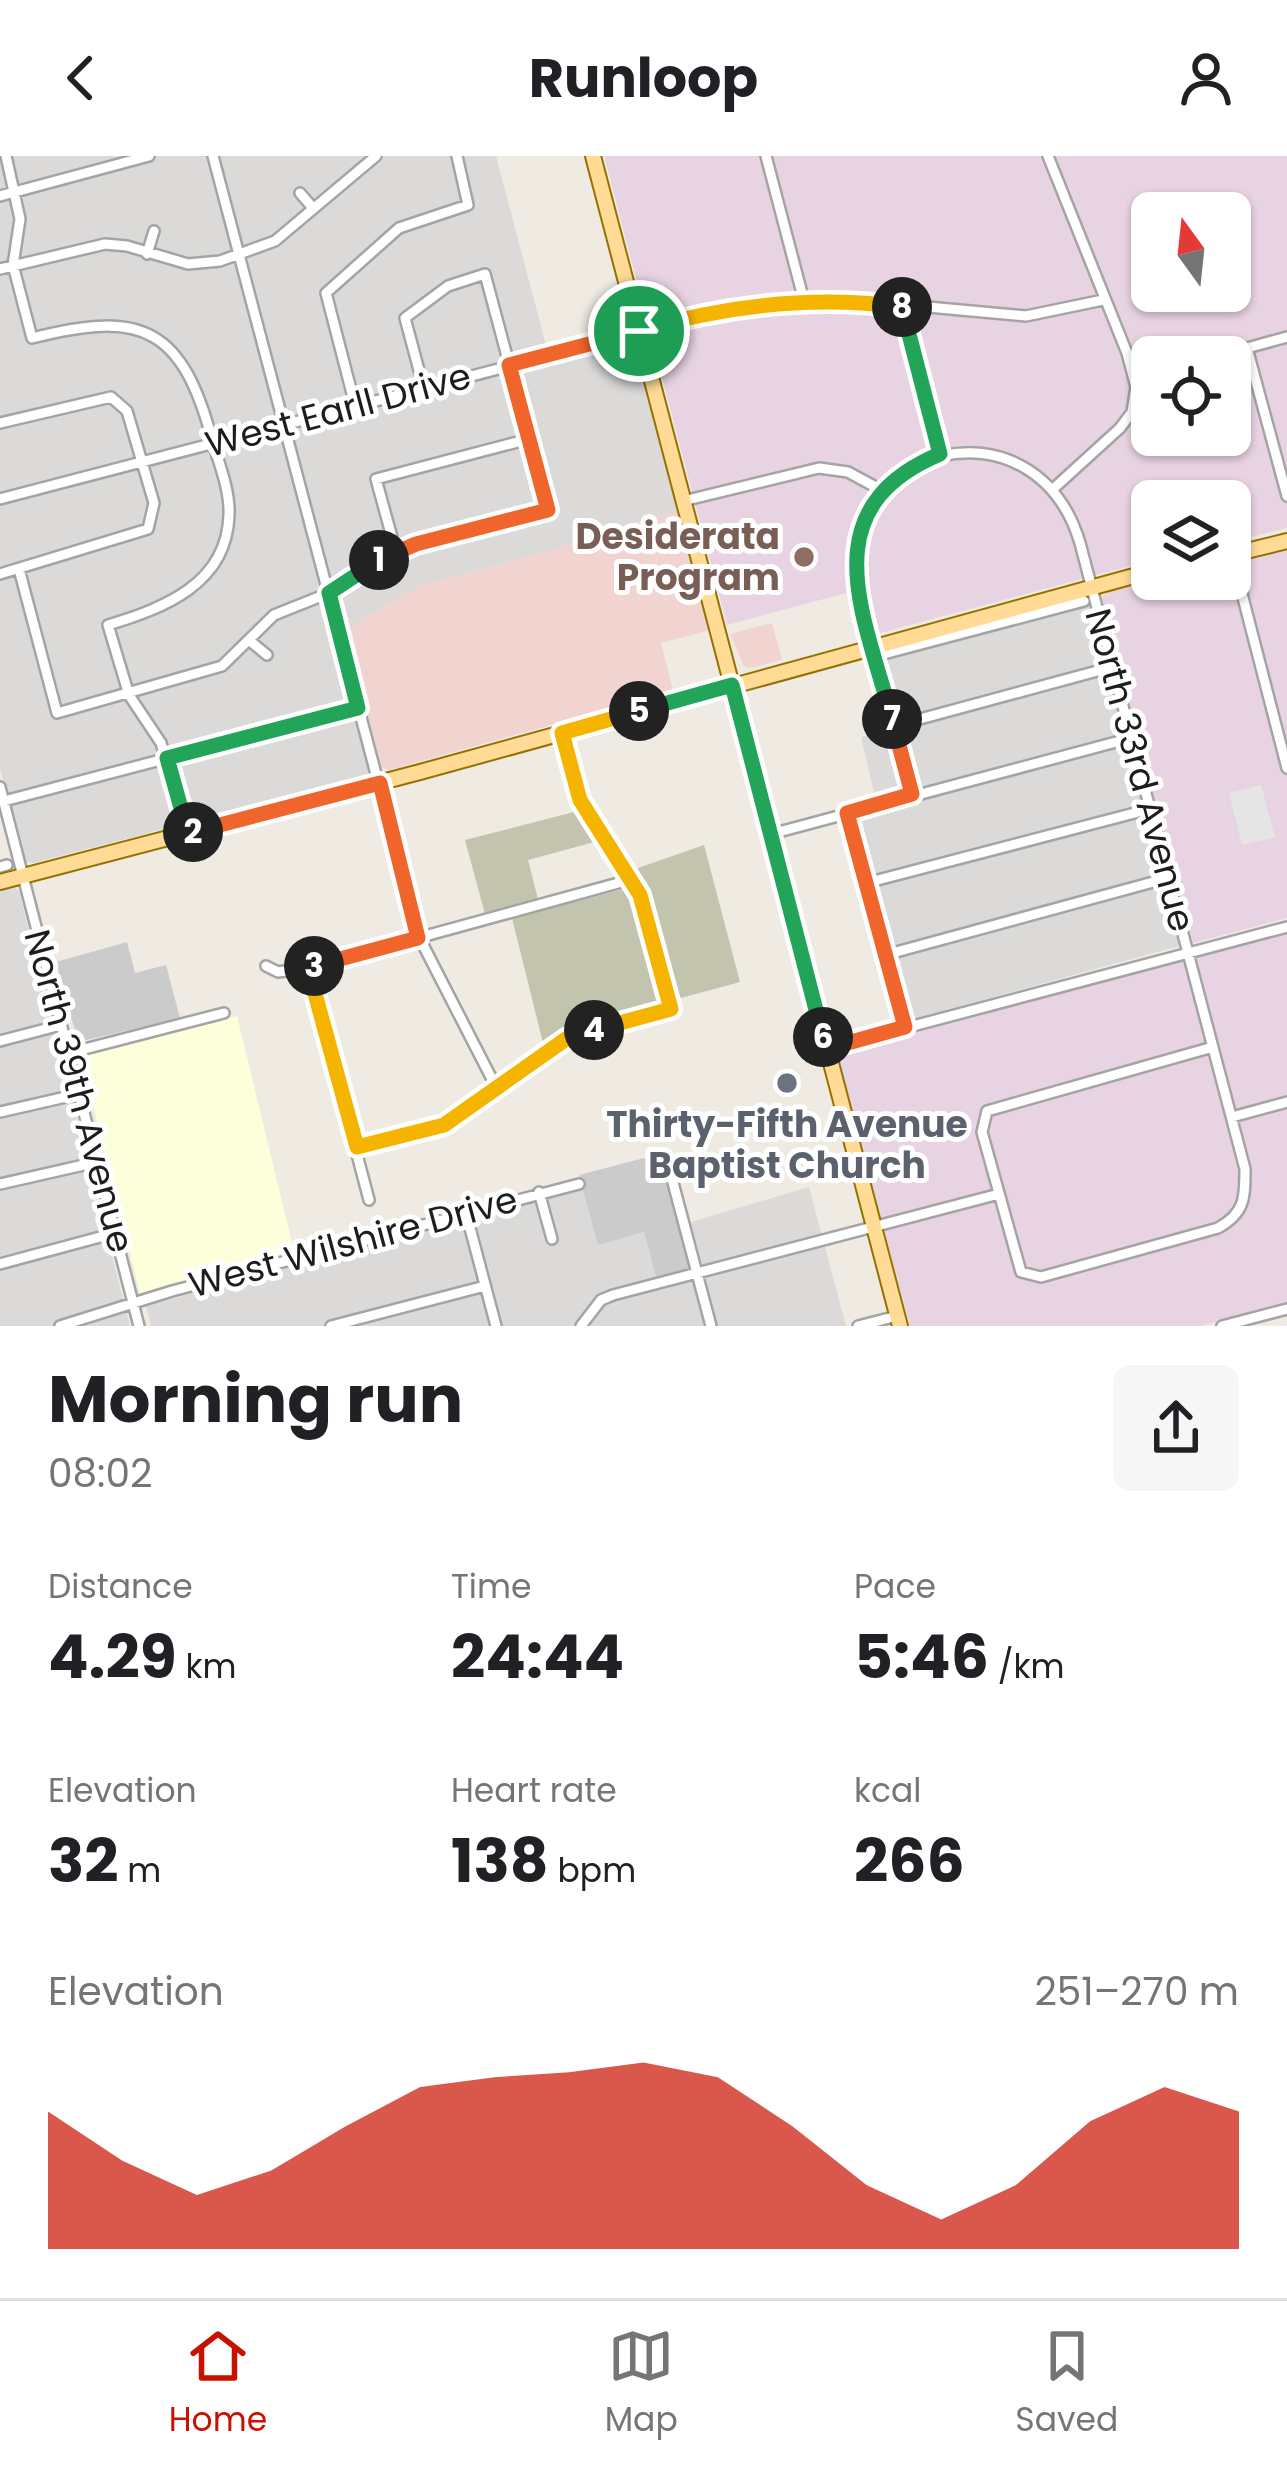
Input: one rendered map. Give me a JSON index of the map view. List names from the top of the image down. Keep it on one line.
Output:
{"streets":{"street":["West Earll Drive","North 33rd Avenue","North 39th Avenue","West Wilshire Drive"]},"crossings":[["North 39th Avenue","West Wilshire Drive"]],"places":["Desiderata Program","Thirty-Fifth Avenue Baptist Church"],"north":"top","page":{"header":"Runloop","pins":["8","1","5","7","2","3","4","6"],"heading":["Morning run","08:02"],"stats":[["Distance","4.29 km"],["Time","24:44"],["Pace","5:46 /km"],["Elevation","32 m"],["Heart rate","138 bpm"],["kcal","266"]],"chart":["Elevation","251–270 m"],"tabs":["Home","Map","Saved"]}}
